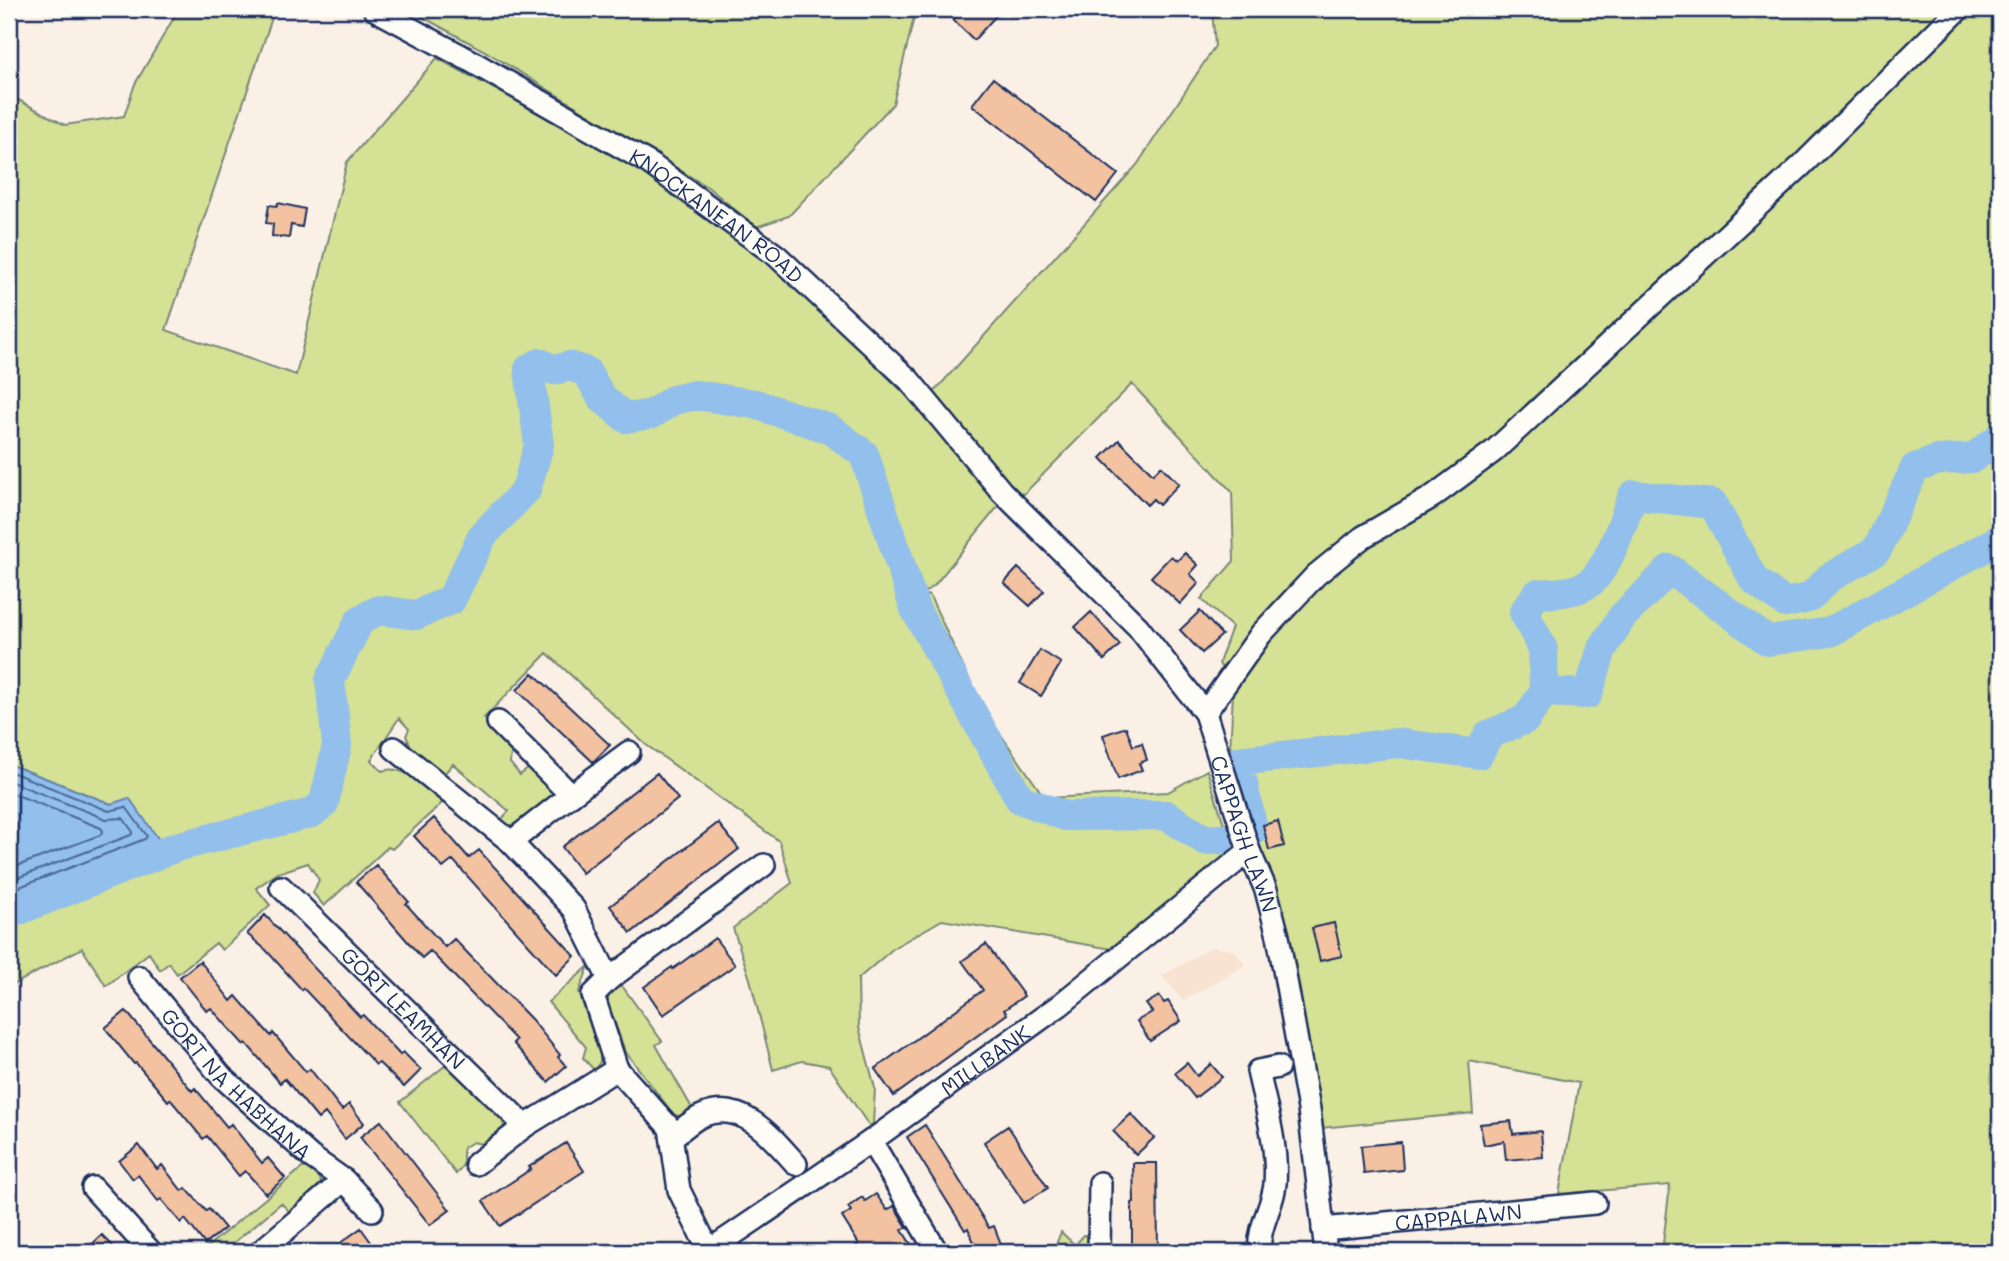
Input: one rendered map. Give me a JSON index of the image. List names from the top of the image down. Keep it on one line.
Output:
{"streets":{"street":["KNOCKANEAN ROAD","CAPPAGH LAWN","GORT LEAMHAN","MILLBANK","GORT NA HABHANA","CAPPALAWN"]},"crossings":[["KNOCKANEAN ROAD","CAPPAGH LAWN"],["CAPPAGH LAWN","MILLBANK"],["CAPPAGH LAWN","CAPPALAWN"]]}
